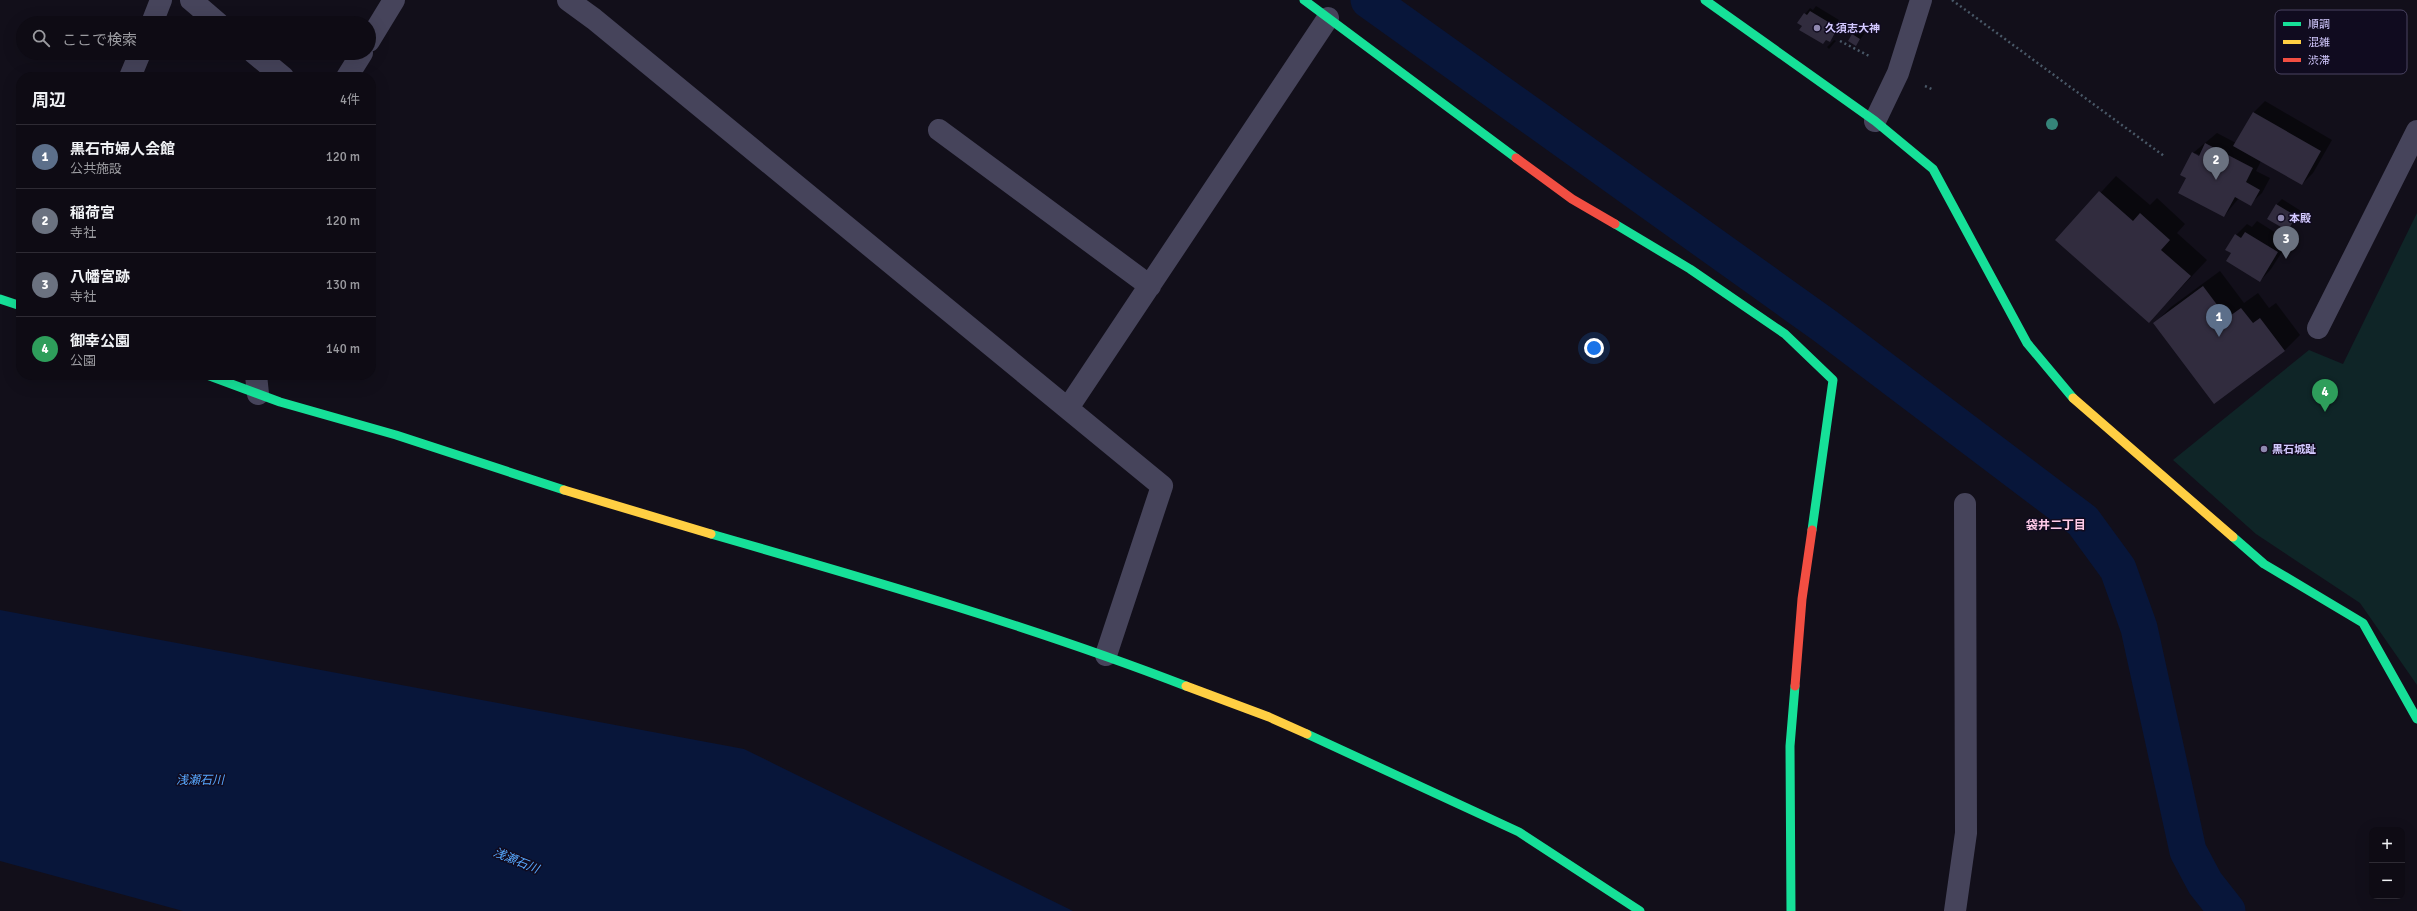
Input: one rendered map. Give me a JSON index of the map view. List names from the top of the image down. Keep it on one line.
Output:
{"districts":["袋井二丁目"],"water":["浅瀬石川"],"places":["久須志大神","本殿","黒石城趾"],"legend":["順調","混雑","渋滞"],"page":{"search":"ここで検索","heading":["周辺","4件"],"list":[{"mark":"1","name":"黒石市婦人会館","note":"公共施設","value":"120 m"},{"mark":"2","name":"稲荷宮","note":"寺社","value":"120 m"},{"mark":"3","name":"八幡宮跡","note":"寺社","value":"130 m"},{"mark":"4","name":"御幸公園","note":"公園","value":"140 m"}],"pins":["2","3","1","4"],"map_buttons":["+","−"]}}
